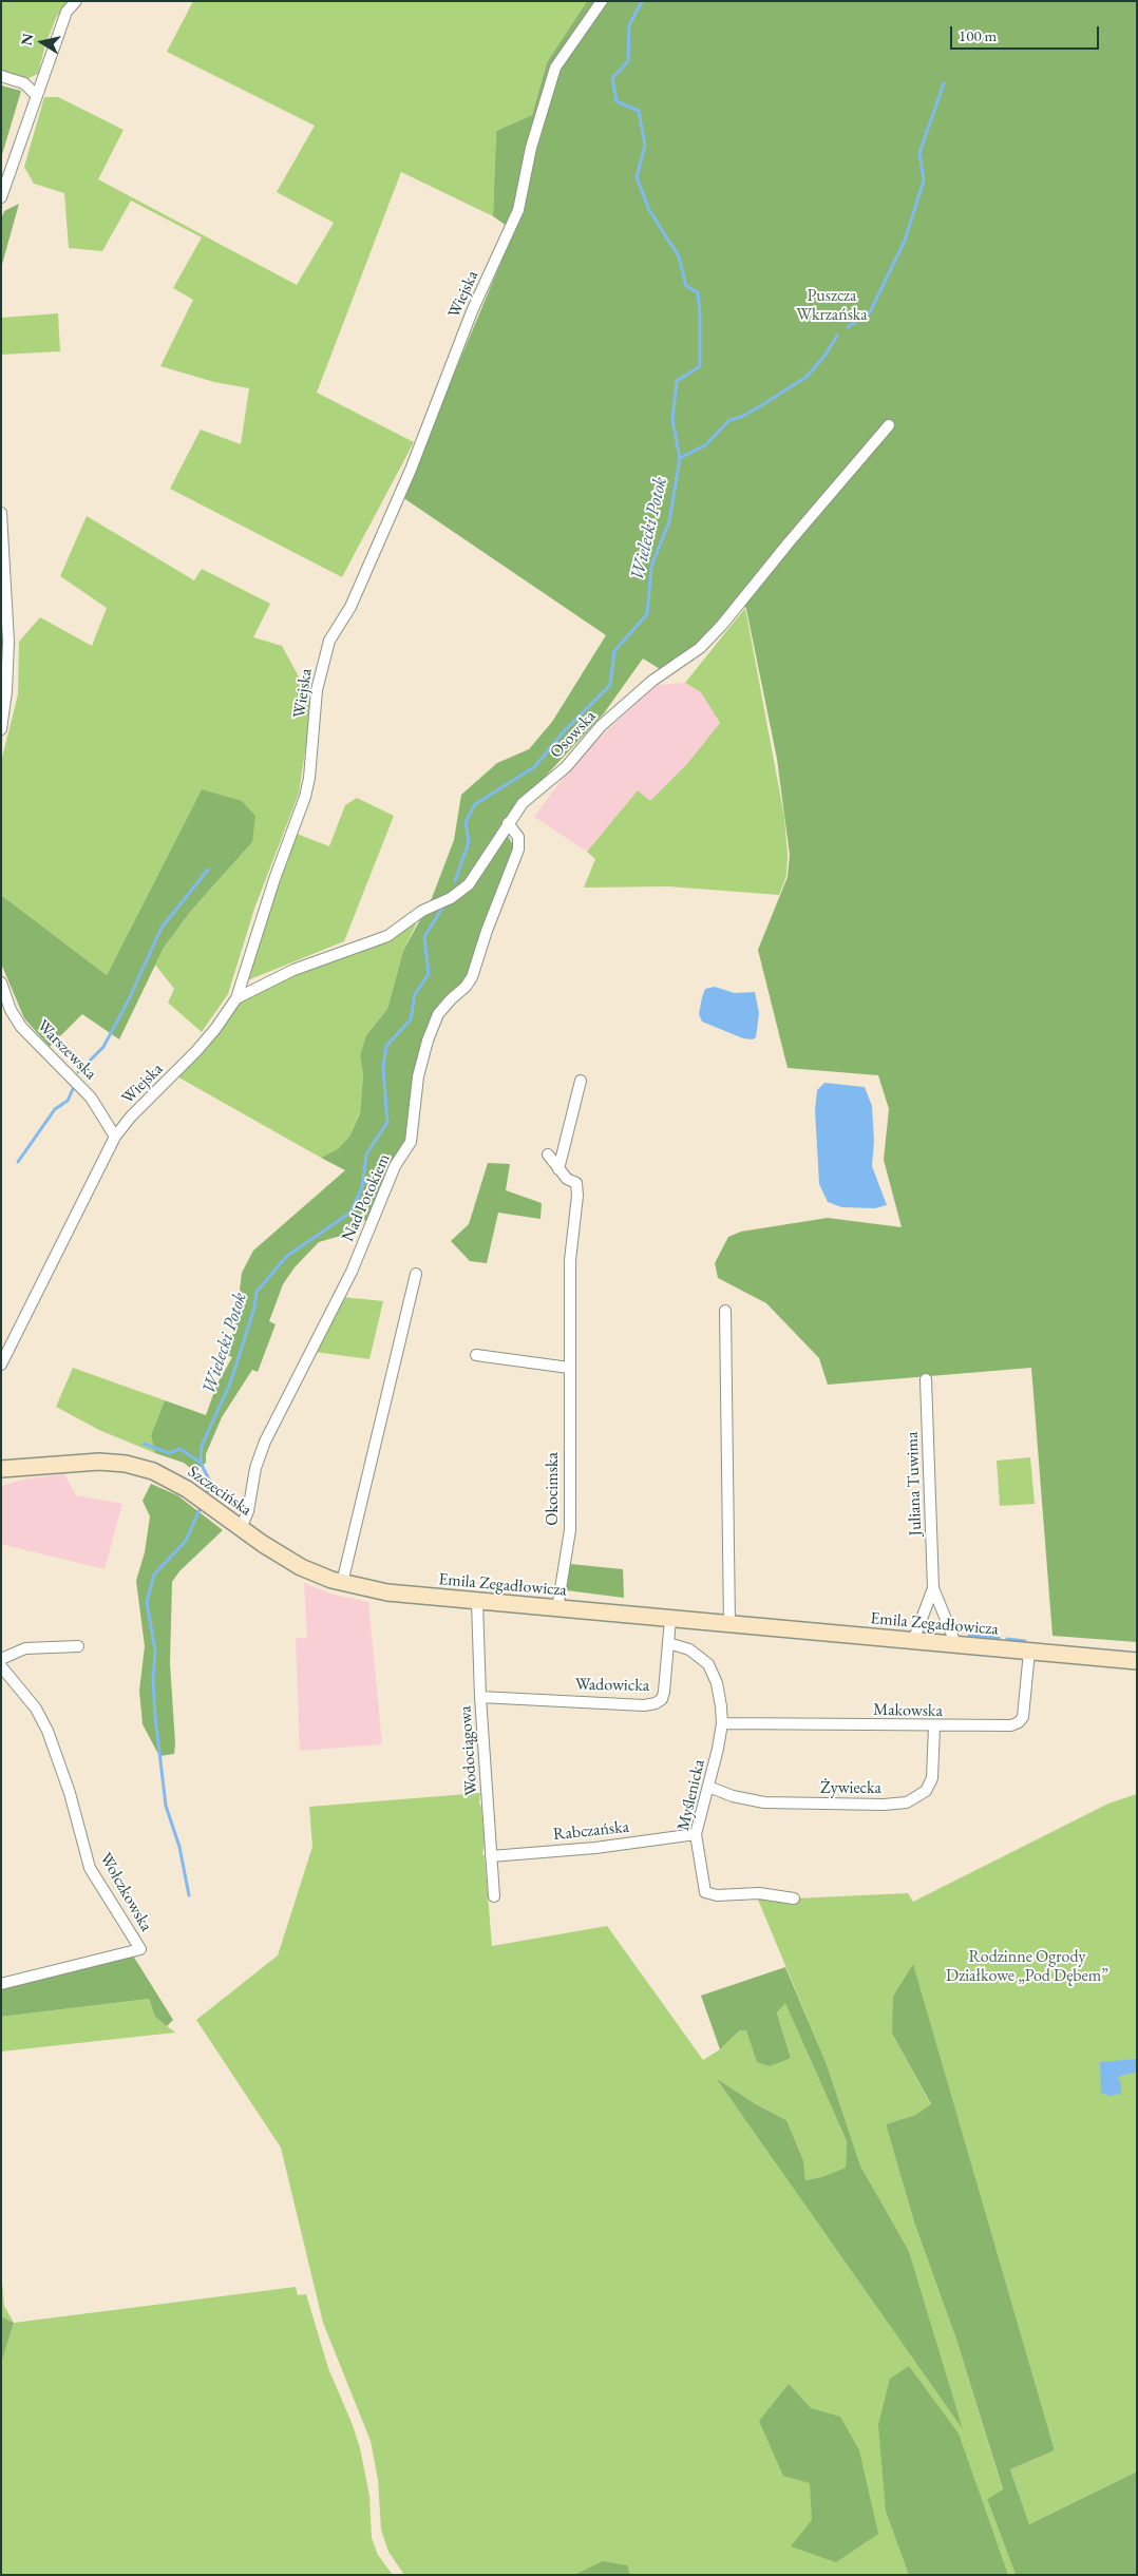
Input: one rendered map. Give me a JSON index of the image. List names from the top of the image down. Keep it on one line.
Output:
{"streets":{"main road":["Szczecińska","Emila Zegadłowicza"],"street":["Wiejska","Osowska","Warszewska","Nad Potokiem","Juliana Tuwima","Okocimska","Wadowicka","Makowska","Wodociągowa","Żywiecka","Myślenicka","Rabczańska","Wołczkowska"]},"crossings":[["Wiejska","Osowska"],["Wiejska","Warszewska"],["Osowska","Nad Potokiem"],["Nad Potokiem","Szczecińska"],["Juliana Tuwima","Emila Zegadłowicza"],["Okocimska","Emila Zegadłowicza"],["Szczecińska","Emila Zegadłowicza"],["Emila Zegadłowicza","Wadowicka"],["Emila Zegadłowicza","Makowska"],["Emila Zegadłowicza","Wodociągowa"],["Wadowicka","Wodociągowa"],["Wadowicka","Myślenicka"],["Makowska","Żywiecka"],["Makowska","Myślenicka"],["Wodociągowa","Rabczańska"],["Żywiecka","Myślenicka"],["Myślenicka","Rabczańska"]],"water":["Wielecki Potok"],"parks":["Puszcza Wkrzańska","Rodzinne Ogrody Działkowe „Pod Dębem”"],"scale_bar":"100 m","north":"left"}
